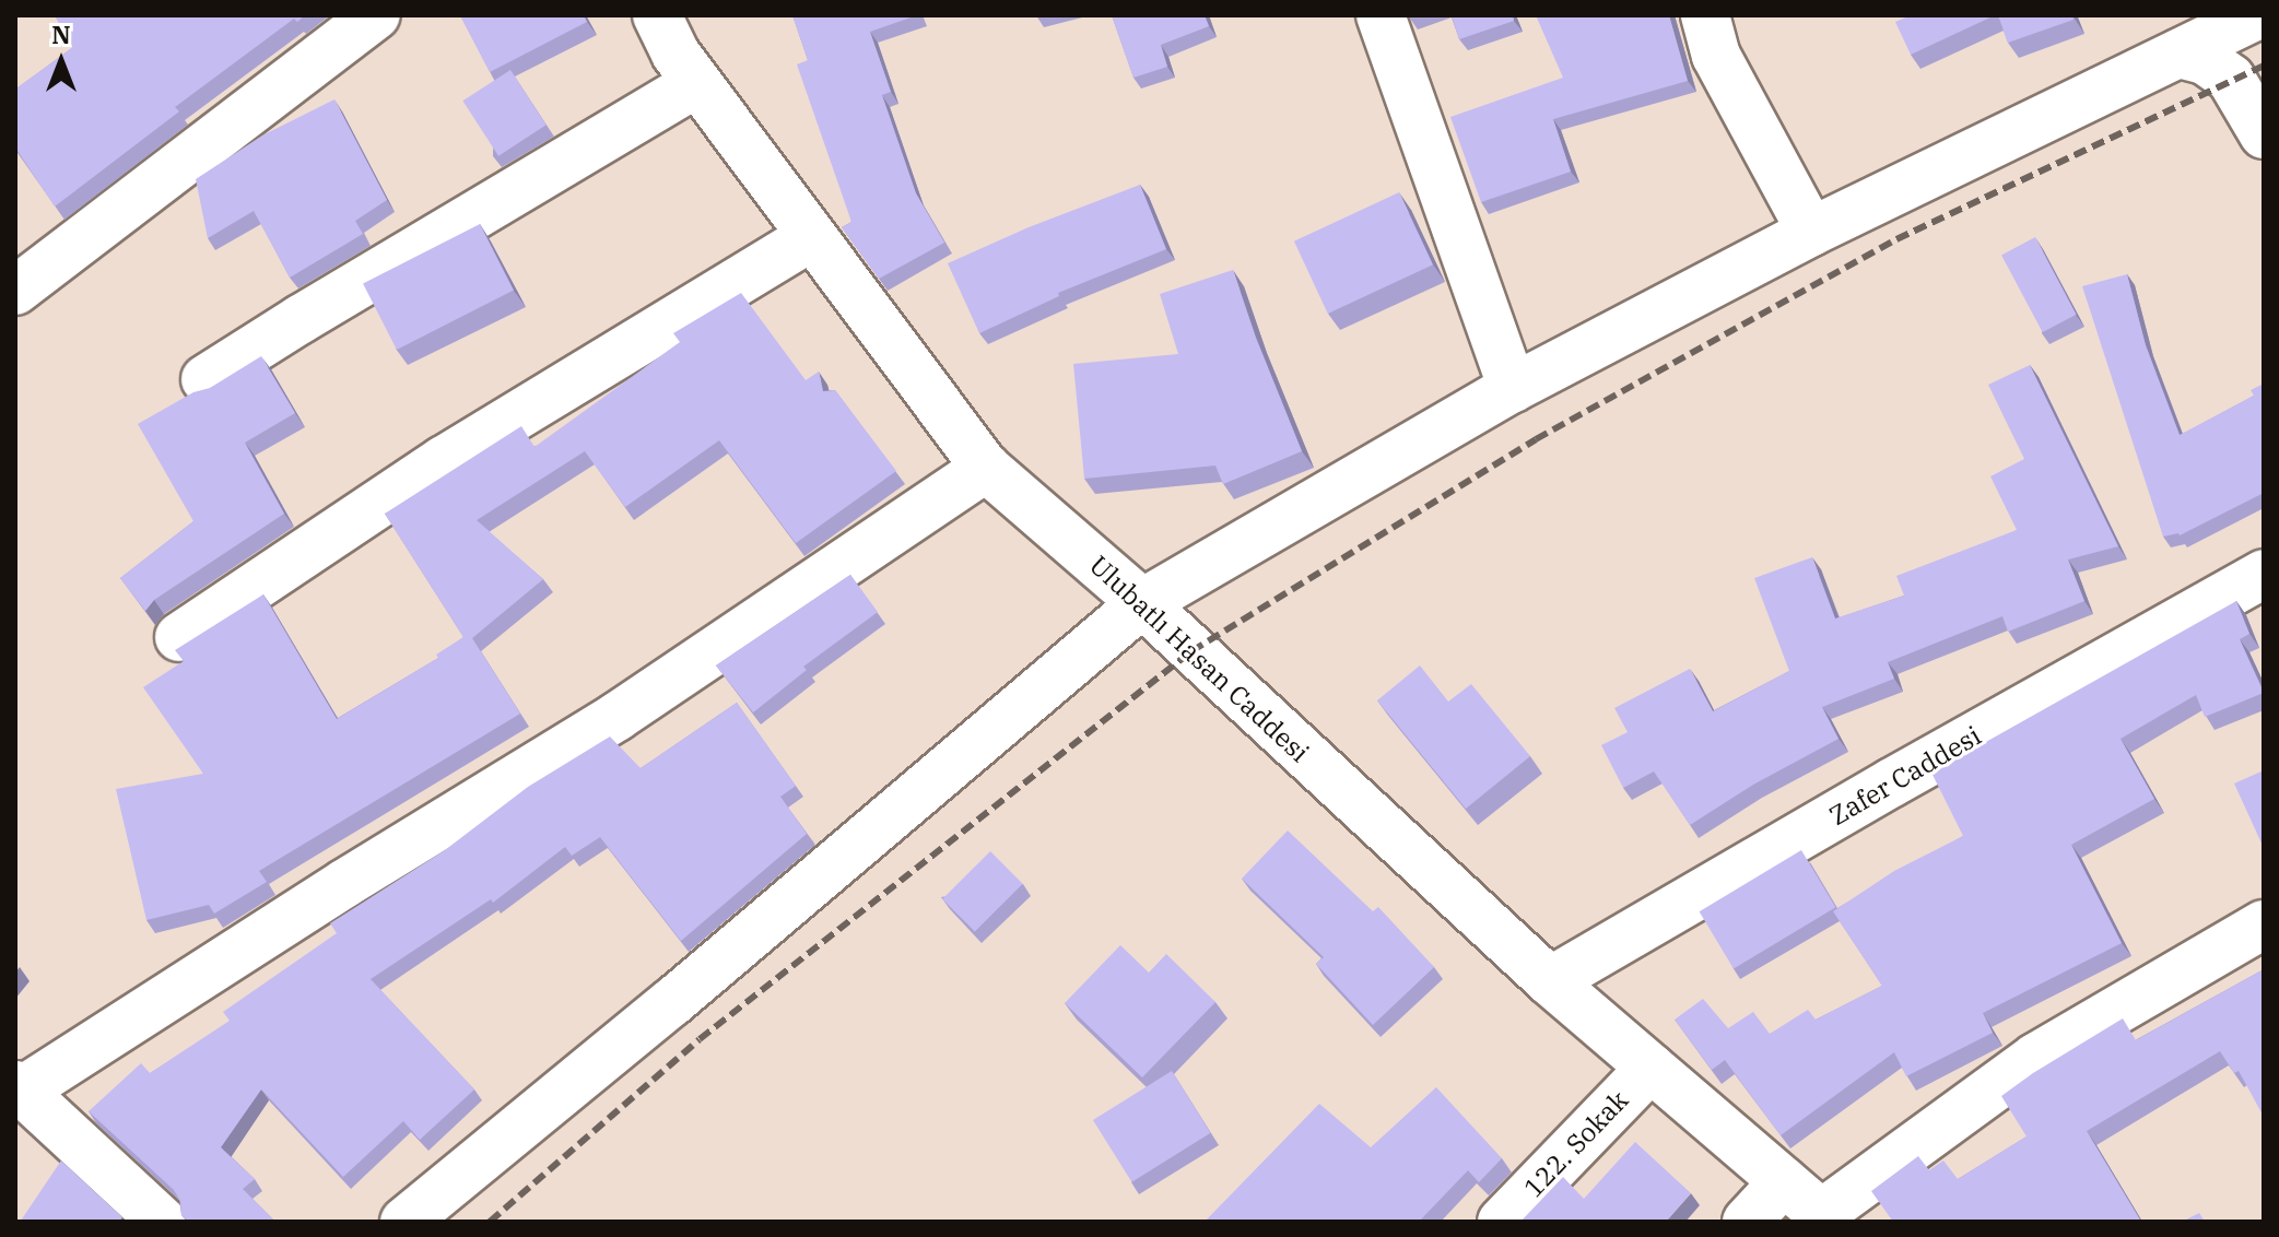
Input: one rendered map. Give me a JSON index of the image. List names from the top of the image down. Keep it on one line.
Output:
{"streets":{"street":["Ulubatlı Hasan Caddesi","Zafer Caddesi","122. Sokak"]},"crossings":[["Ulubatlı Hasan Caddesi","Zafer Caddesi"],["Ulubatlı Hasan Caddesi","122. Sokak"]],"north":"top"}
